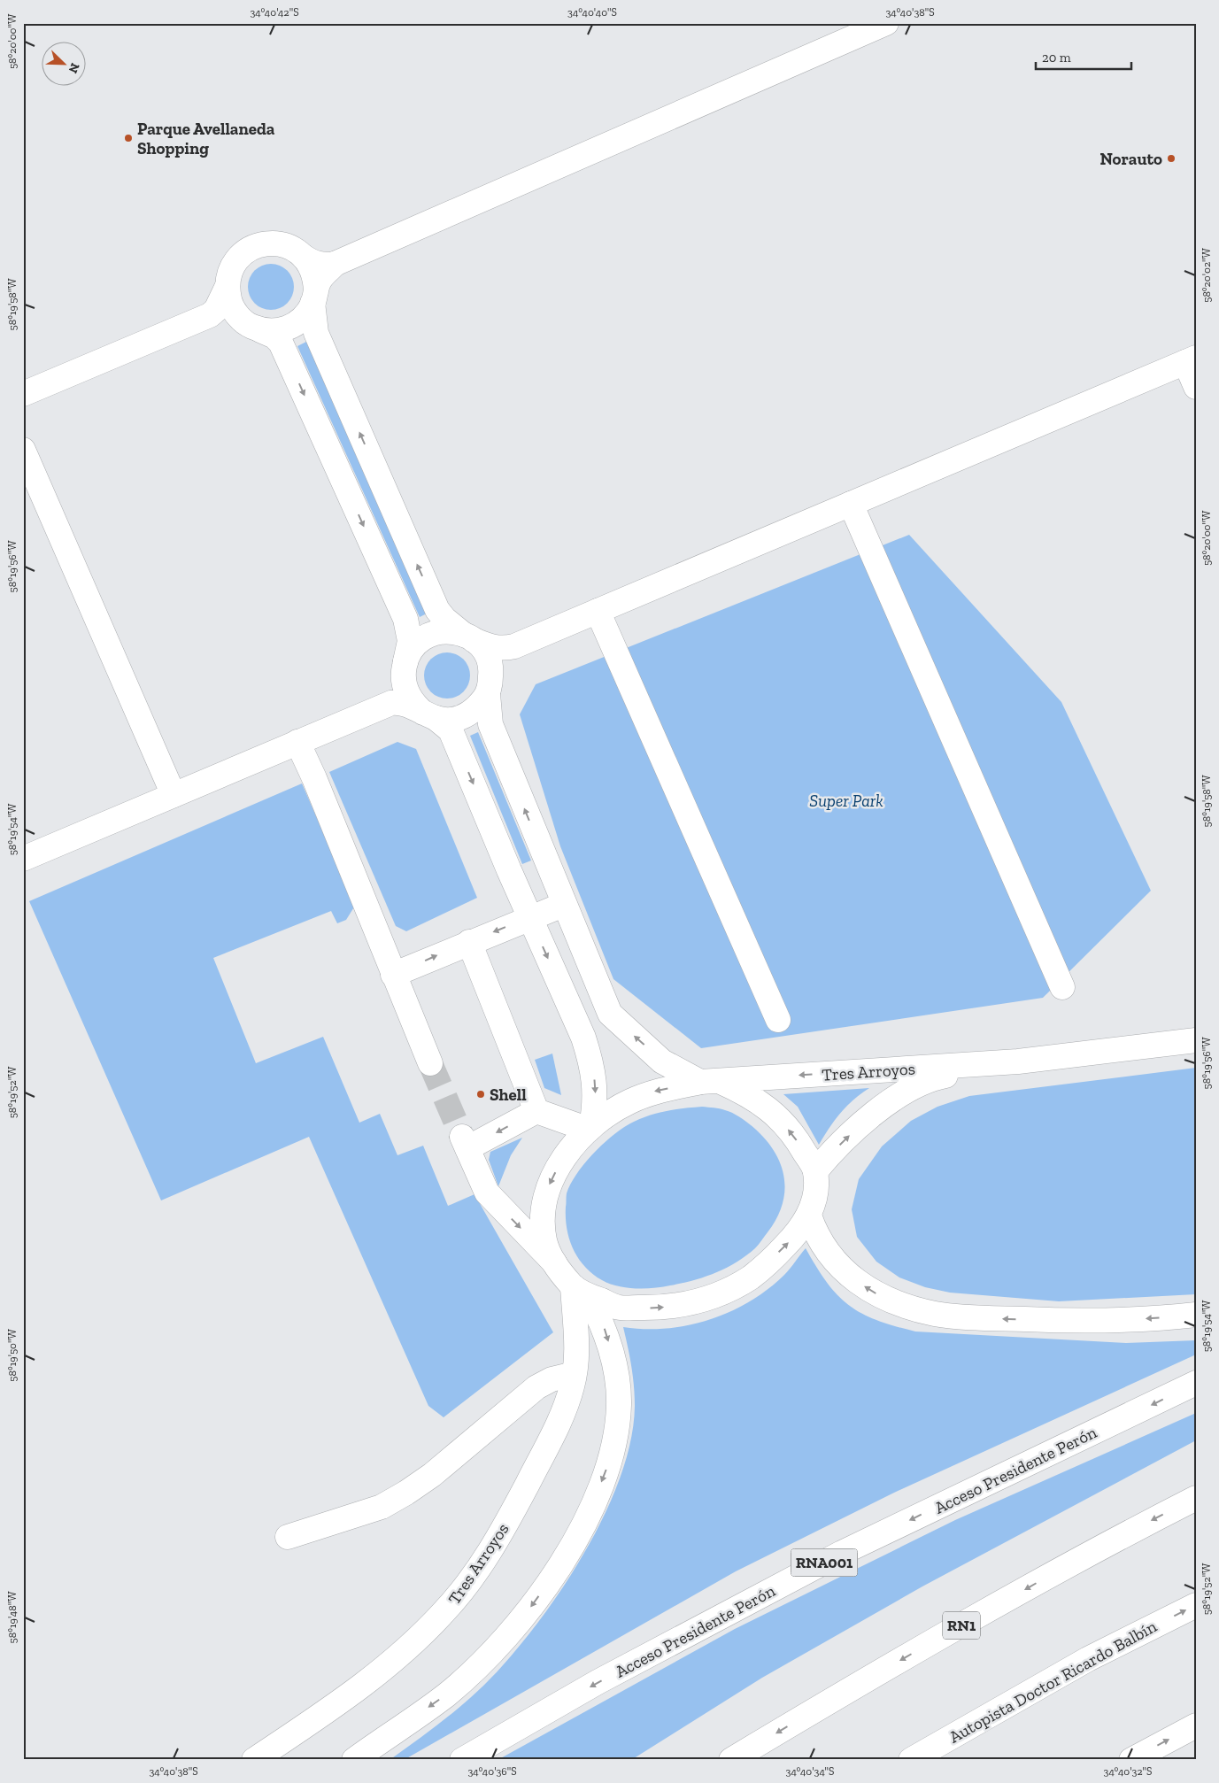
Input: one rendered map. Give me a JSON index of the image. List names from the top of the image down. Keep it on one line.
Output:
{"streets":{"main road":["Tres Arroyos","Acceso Presidente Perón","RNA001","RN1","Autopista Doctor Ricardo Balbín"]},"parks":["Super Park"],"places":["Parque Avellaneda Shopping","Norauto","Shell"],"scale_bar":"20 m","north":"bottom right","coordinates":["34°40'42\"S","34°40'40\"S","34°40'38\"S","58°20'00\"W","58°20'02\"W","58°19'58\"W","58°19'56\"W","58°19'54\"W","58°19'52\"W","58°19'50\"W","58°19'48\"W","34°40'36\"S","34°40'34\"S","34°40'32\"S"]}
